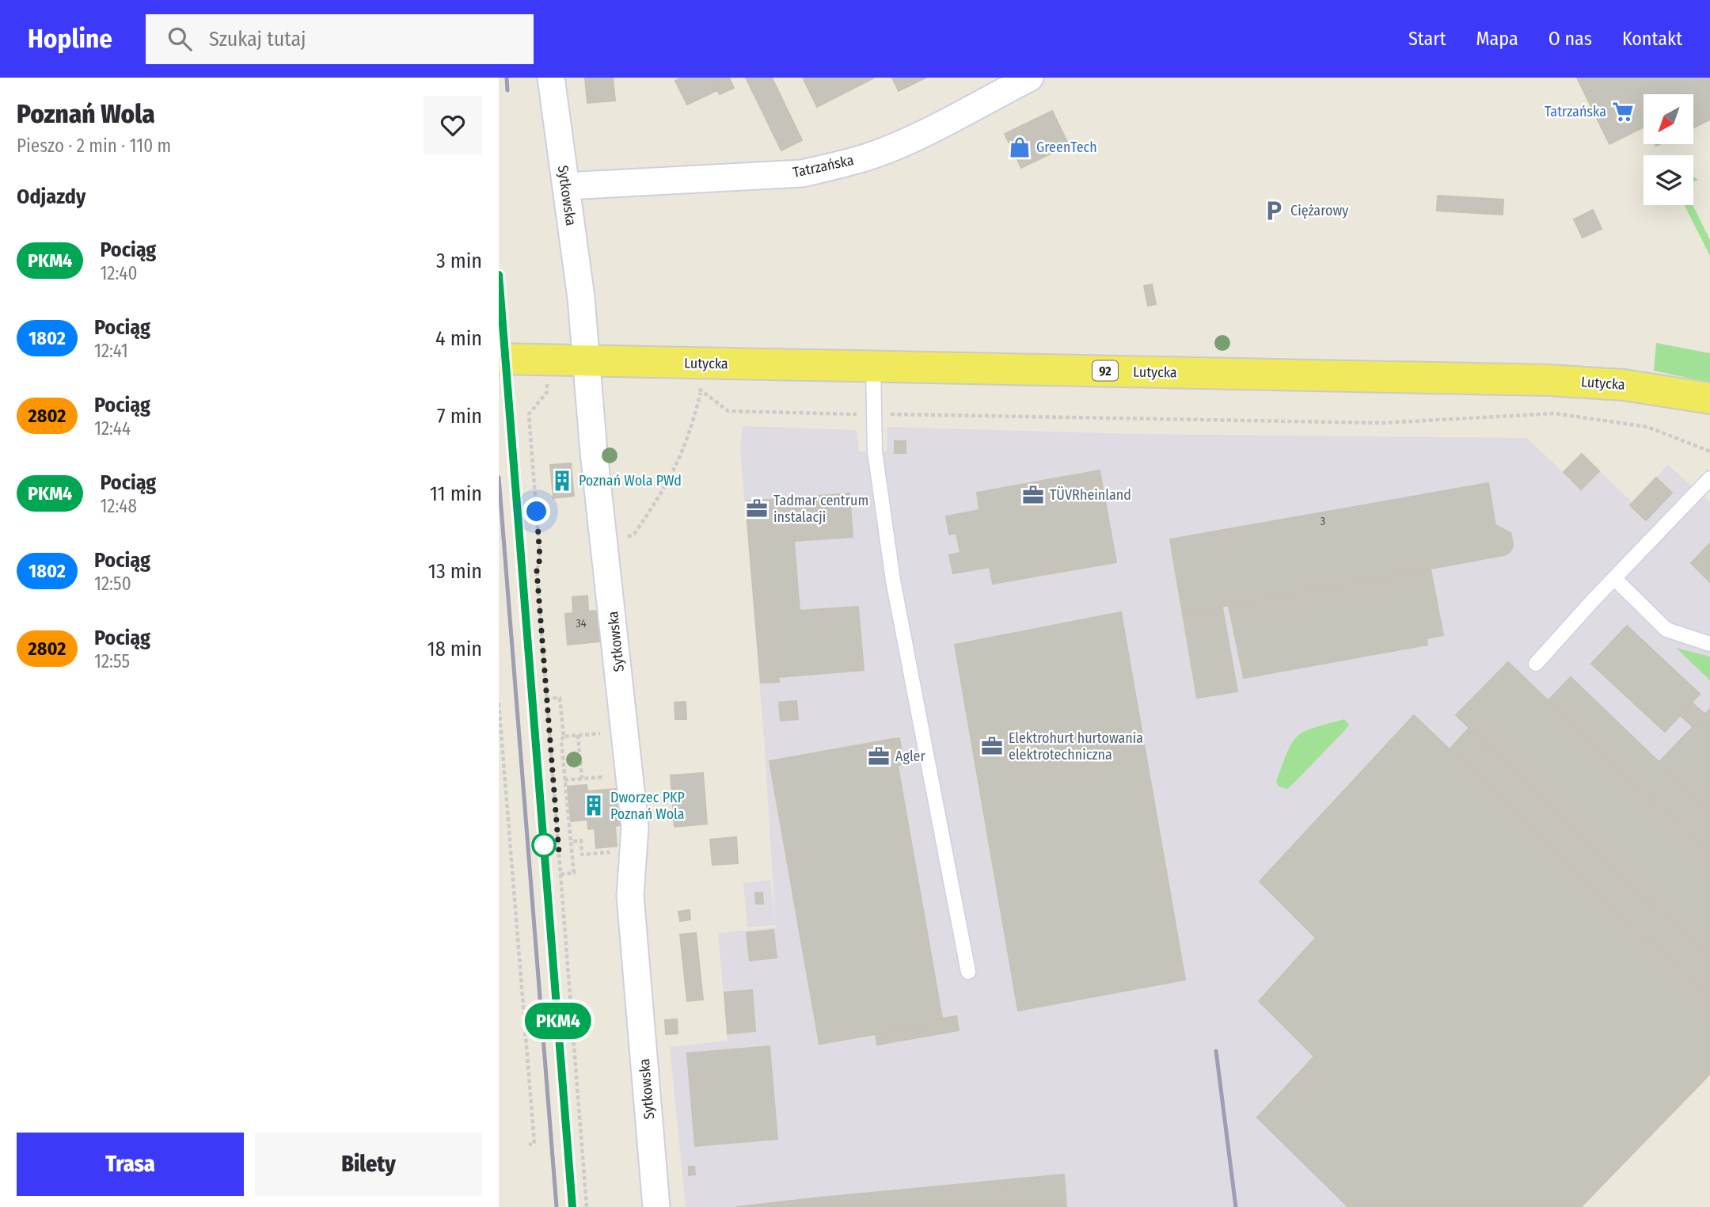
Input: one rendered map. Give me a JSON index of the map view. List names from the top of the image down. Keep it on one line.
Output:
{"streets":{"main road":["Lutycka","92"],"street":["Tatrzańska","Sytkowska"]},"crossings":[["Tatrzańska","Sytkowska"],["Sytkowska","Lutycka"]],"places":{"supermarket":["Tatrzańska"],"shop":["GreenTech"],"parking":["Ciężarowy"],"building":["Poznań Wola PWd","Dworzec PKP Poznań Wola"],"office":["TÜVRheinland","Tadmar centrum instalacji","Elektrohurt hurtowania elektrotechniczna","Agler"]},"house_numbers":["3","34"],"north":"bottom left","page":{"header":"Hopline","search":"Szukaj tutaj","nav":["Start","Mapa","O nas","Kontakt"],"heading":[["Poznań Wola","Pieszo · 2 min · 110 m"],"Odjazdy"],"on_map":"PKM4","list":[{"mark":"PKM4","name":"Pociąg","note":"12:40","value":"3 min"},{"mark":"1802","name":"Pociąg","note":"12:41","value":"4 min"},{"mark":"2802","name":"Pociąg","note":"12:44","value":"7 min"},{"mark":"PKM4","name":"Pociąg","note":"12:48","value":"11 min"},{"mark":"1802","name":"Pociąg","note":"12:50","value":"13 min"},{"mark":"2802","name":"Pociąg","note":"12:55","value":"18 min"}],"buttons":["Trasa","Bilety"]}}
